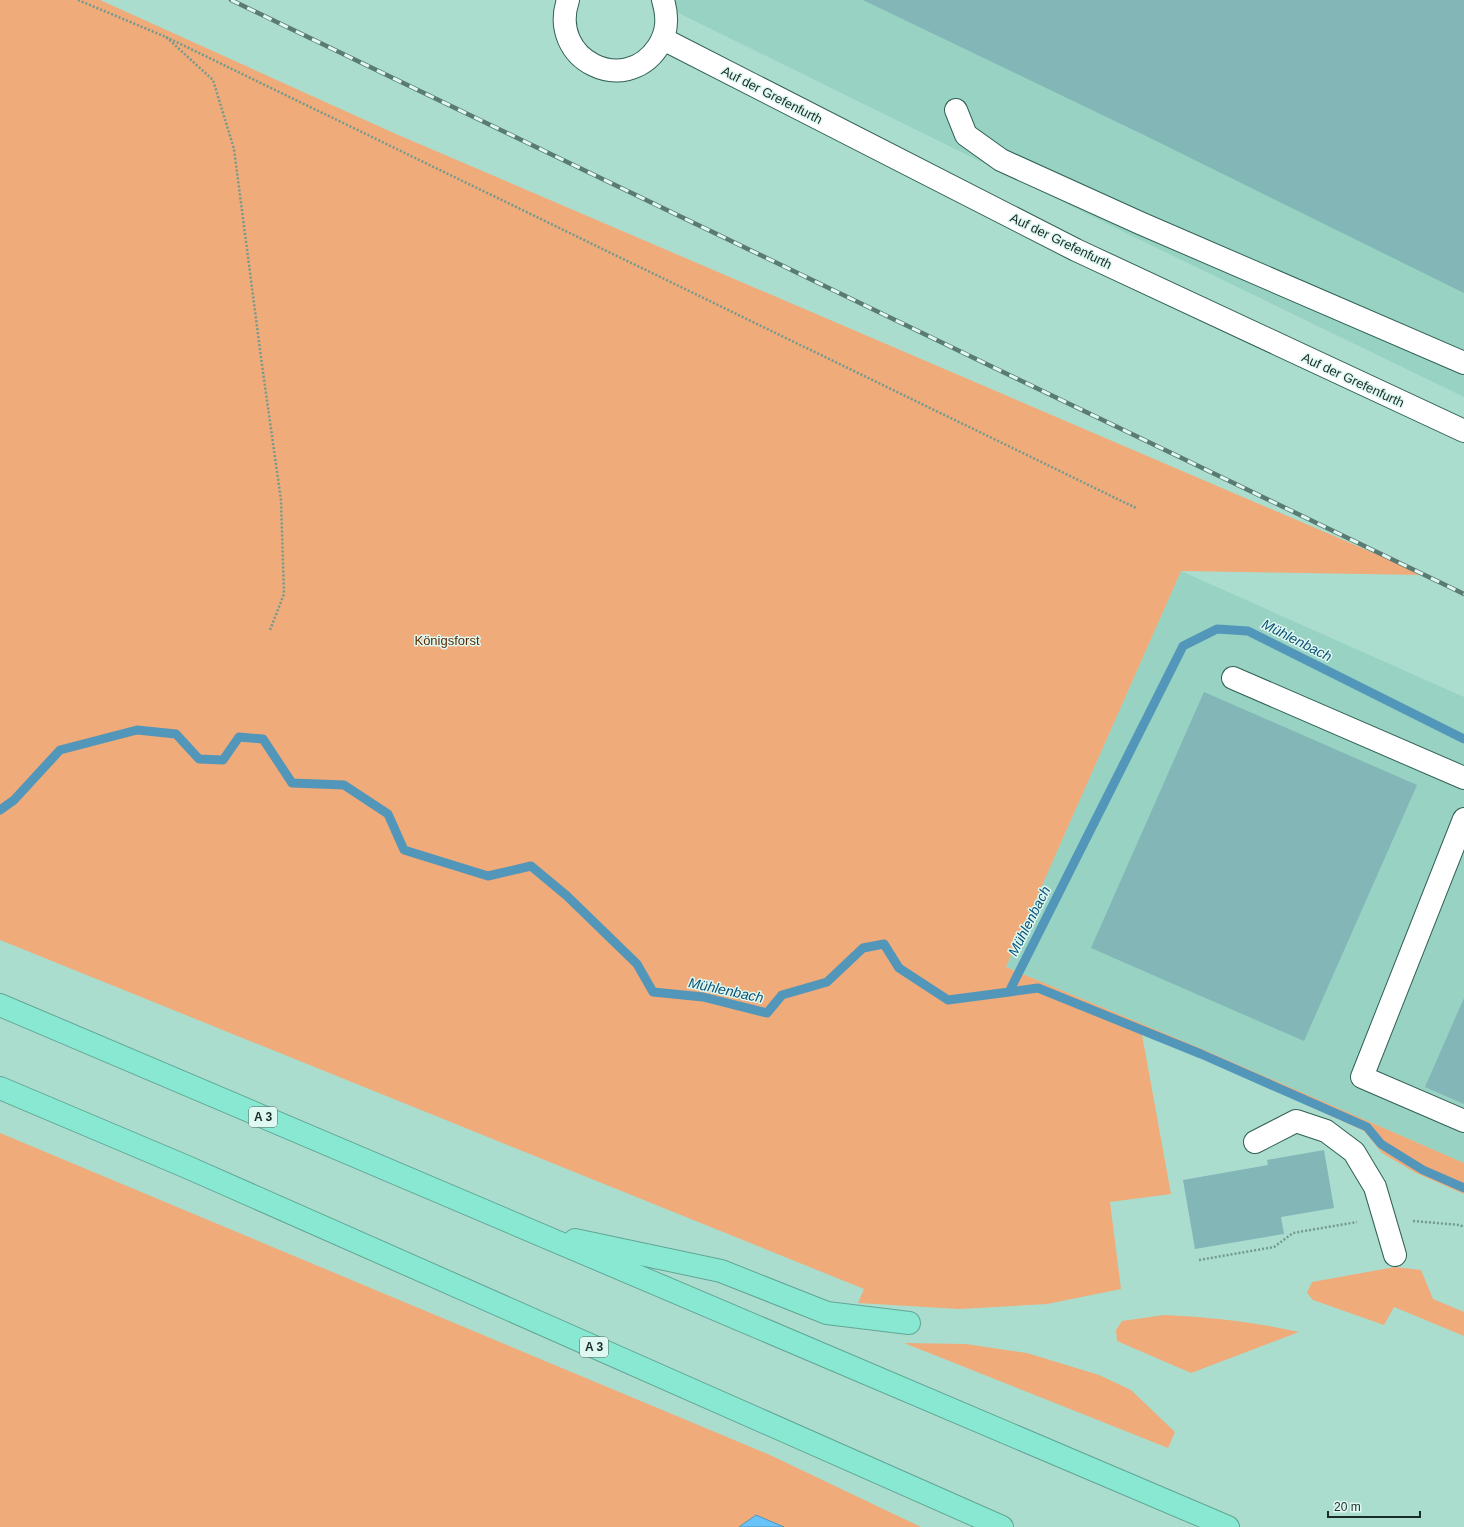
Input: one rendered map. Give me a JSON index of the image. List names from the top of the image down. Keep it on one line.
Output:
{"streets":{"highway":["A 3"],"street":["Auf der Grefenfurth"]},"water":["Mühlenbach"],"parks":["Königsforst"],"scale_bar":"20 m"}
